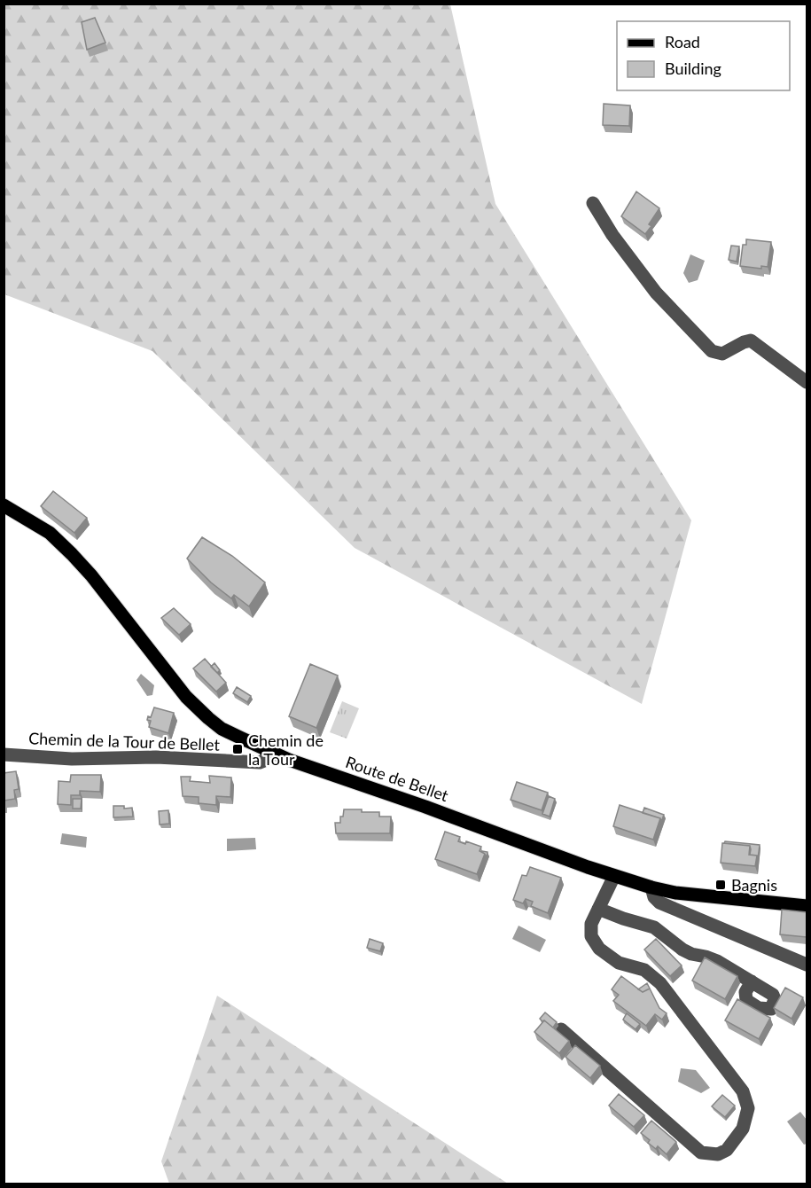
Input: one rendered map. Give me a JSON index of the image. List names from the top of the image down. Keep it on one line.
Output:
{"streets":{"main road":["Route de Bellet"],"street":["Chemin de la Tour de Bellet"]},"crossings":[["Chemin de la Tour de Bellet","Route de Bellet"]],"places":{"transit":["Chemin de la Tour","Bagnis"]},"legend":["Road","Building"]}
